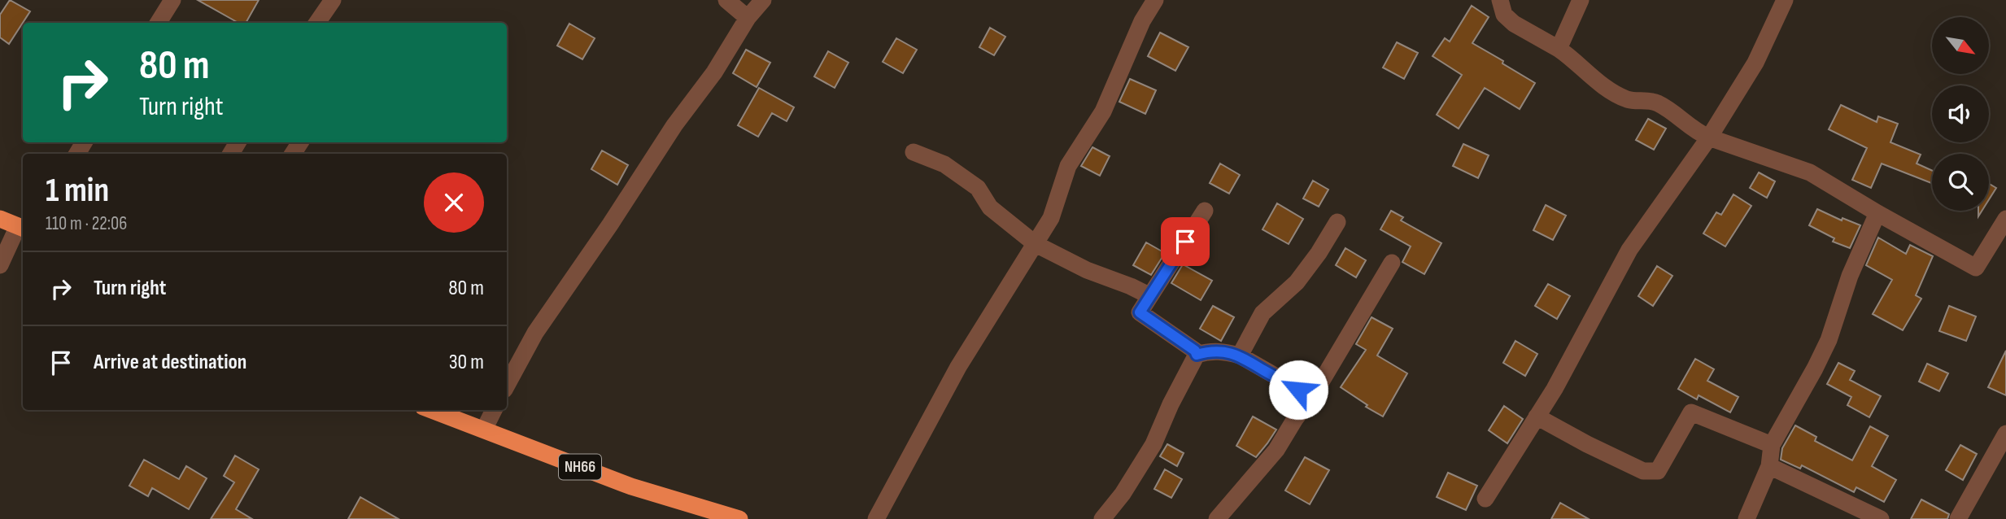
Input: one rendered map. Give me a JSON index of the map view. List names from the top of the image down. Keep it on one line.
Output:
{"streets":{"highway":["NH66"]},"north":"bottom right","page":{"turn":["80 m","Turn right"],"heading":["1 min","110 m · 22:06"],"list":[{"name":"Turn right","value":"80 m"},{"name":"Arrive at destination","value":"30 m"}]}}
